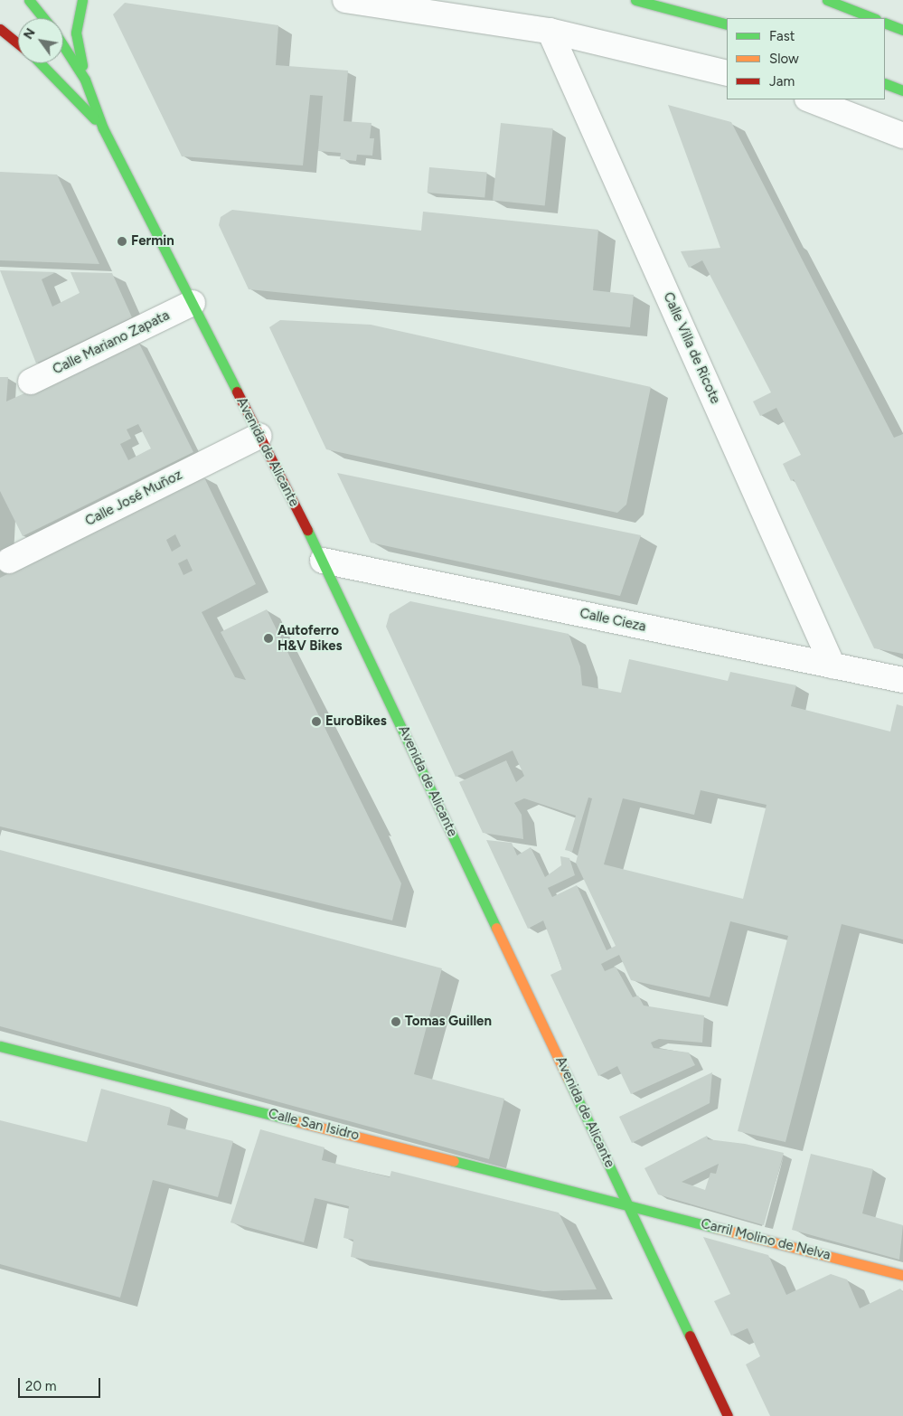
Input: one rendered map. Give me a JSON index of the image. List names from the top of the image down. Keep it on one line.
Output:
{"streets":{"main road":["Avenida de Alicante","Calle San Isidro","Carril Molino de Nelva"],"street":["Calle Mariano Zapata","Calle Villa de Ricote","Calle José Muñoz","Calle Cieza"]},"crossings":[["Calle Mariano Zapata","Avenida de Alicante"],["Calle Villa de Ricote","Calle Cieza"],["Avenida de Alicante","Calle José Muñoz"],["Avenida de Alicante","Calle Cieza"],["Avenida de Alicante","Calle San Isidro"],["Avenida de Alicante","Carril Molino de Nelva"],["Calle San Isidro","Carril Molino de Nelva"]],"places":["Fermin","Autoferro H&V Bikes","EuroBikes","Tomas Guillen"],"legend":["Fast","Slow","Jam"],"scale_bar":"20 m","north":"top left"}
